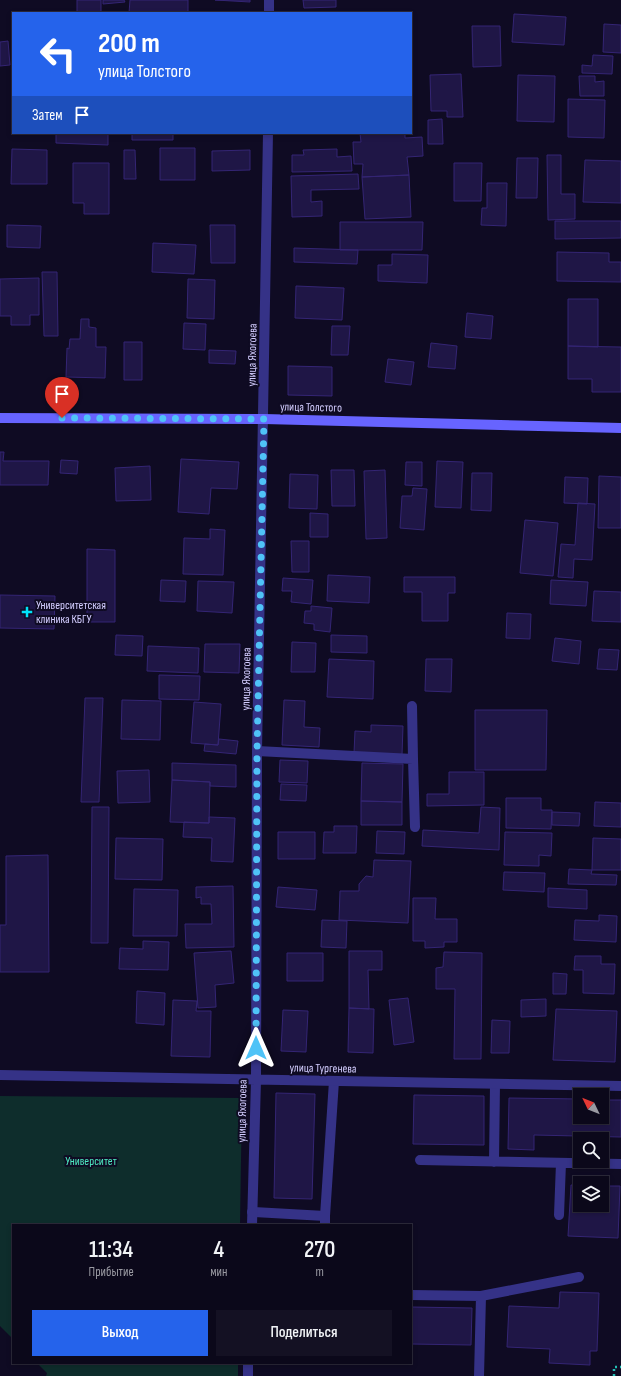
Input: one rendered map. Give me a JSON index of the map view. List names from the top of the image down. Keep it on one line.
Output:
{"streets":{"street":["улица Яхогоева","улица Толстого","улица Тургенева"]},"crossings":[["улица Яхогоева","улица Толстого"],["улица Яхогоева","улица Тургенева"]],"parks":["Университет"],"places":{"health":["Университетская клиника КБГУ"]},"north":"top left","page":{"turn":["200 m","улица Толстого"],"then":"Затем","eta":["11:34","Прибытие","4","мин","270","m"],"buttons":["Выход","Поделиться"]}}
